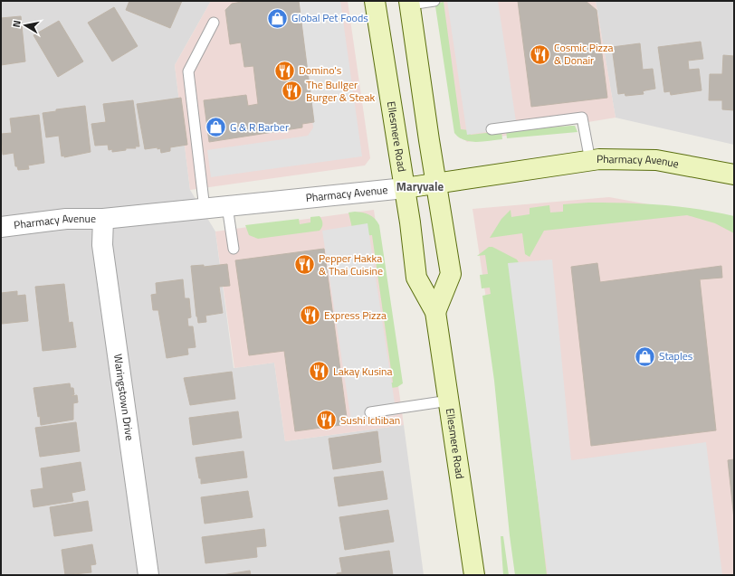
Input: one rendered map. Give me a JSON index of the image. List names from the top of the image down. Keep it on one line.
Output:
{"streets":{"main road":["Ellesmere Road","Pharmacy Avenue"],"street":["Waringstown Drive"]},"crossings":[["Ellesmere Road","Pharmacy Avenue"],["Pharmacy Avenue","Waringstown Drive"]],"districts":["Maryvale"],"places":{"shop":["Global Pet Foods","G & R Barber","Staples"],"restaurant":["Cosmic Pizza & Donair","Domino's","The Bullger Burger & Steak","Pepper Hakka & Thai Cuisine","Express Pizza","Lakay Kusina","Sushi Ichiban"]},"north":"left"}
